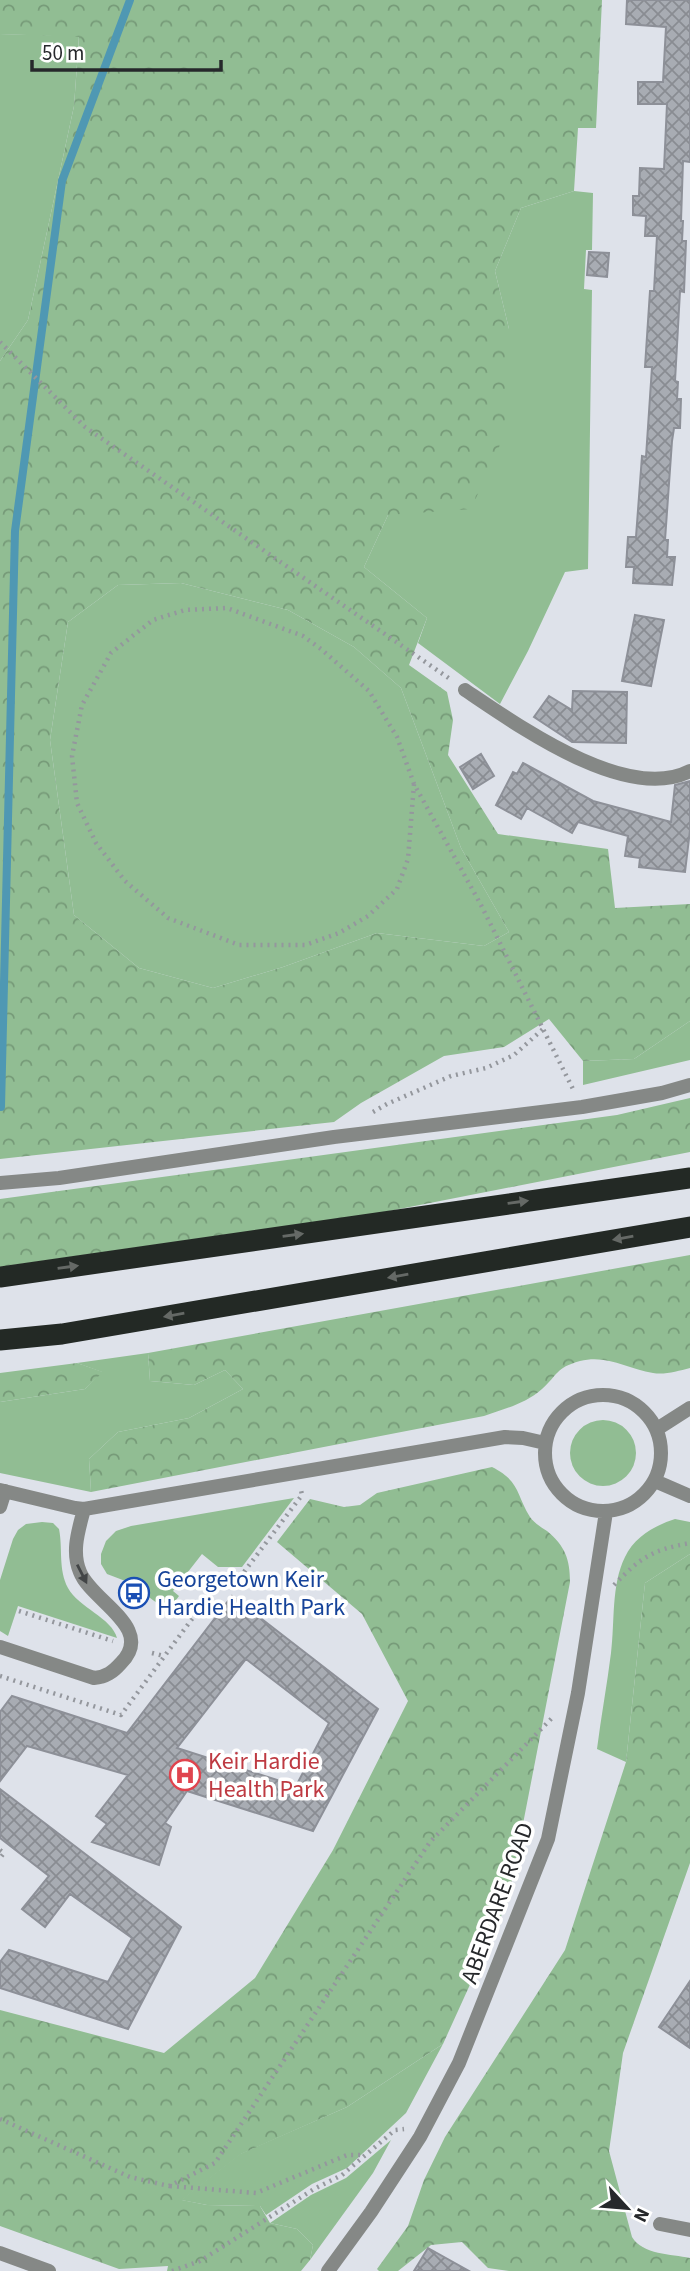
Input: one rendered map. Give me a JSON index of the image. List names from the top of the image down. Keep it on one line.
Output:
{"streets":{"street":["ABERDARE ROAD"]},"places":{"bus stop":["Georgetown Keir Hardie Health Park"],"hospital":["Keir Hardie Health Park"]},"scale_bar":"50 m","north":"bottom right"}
